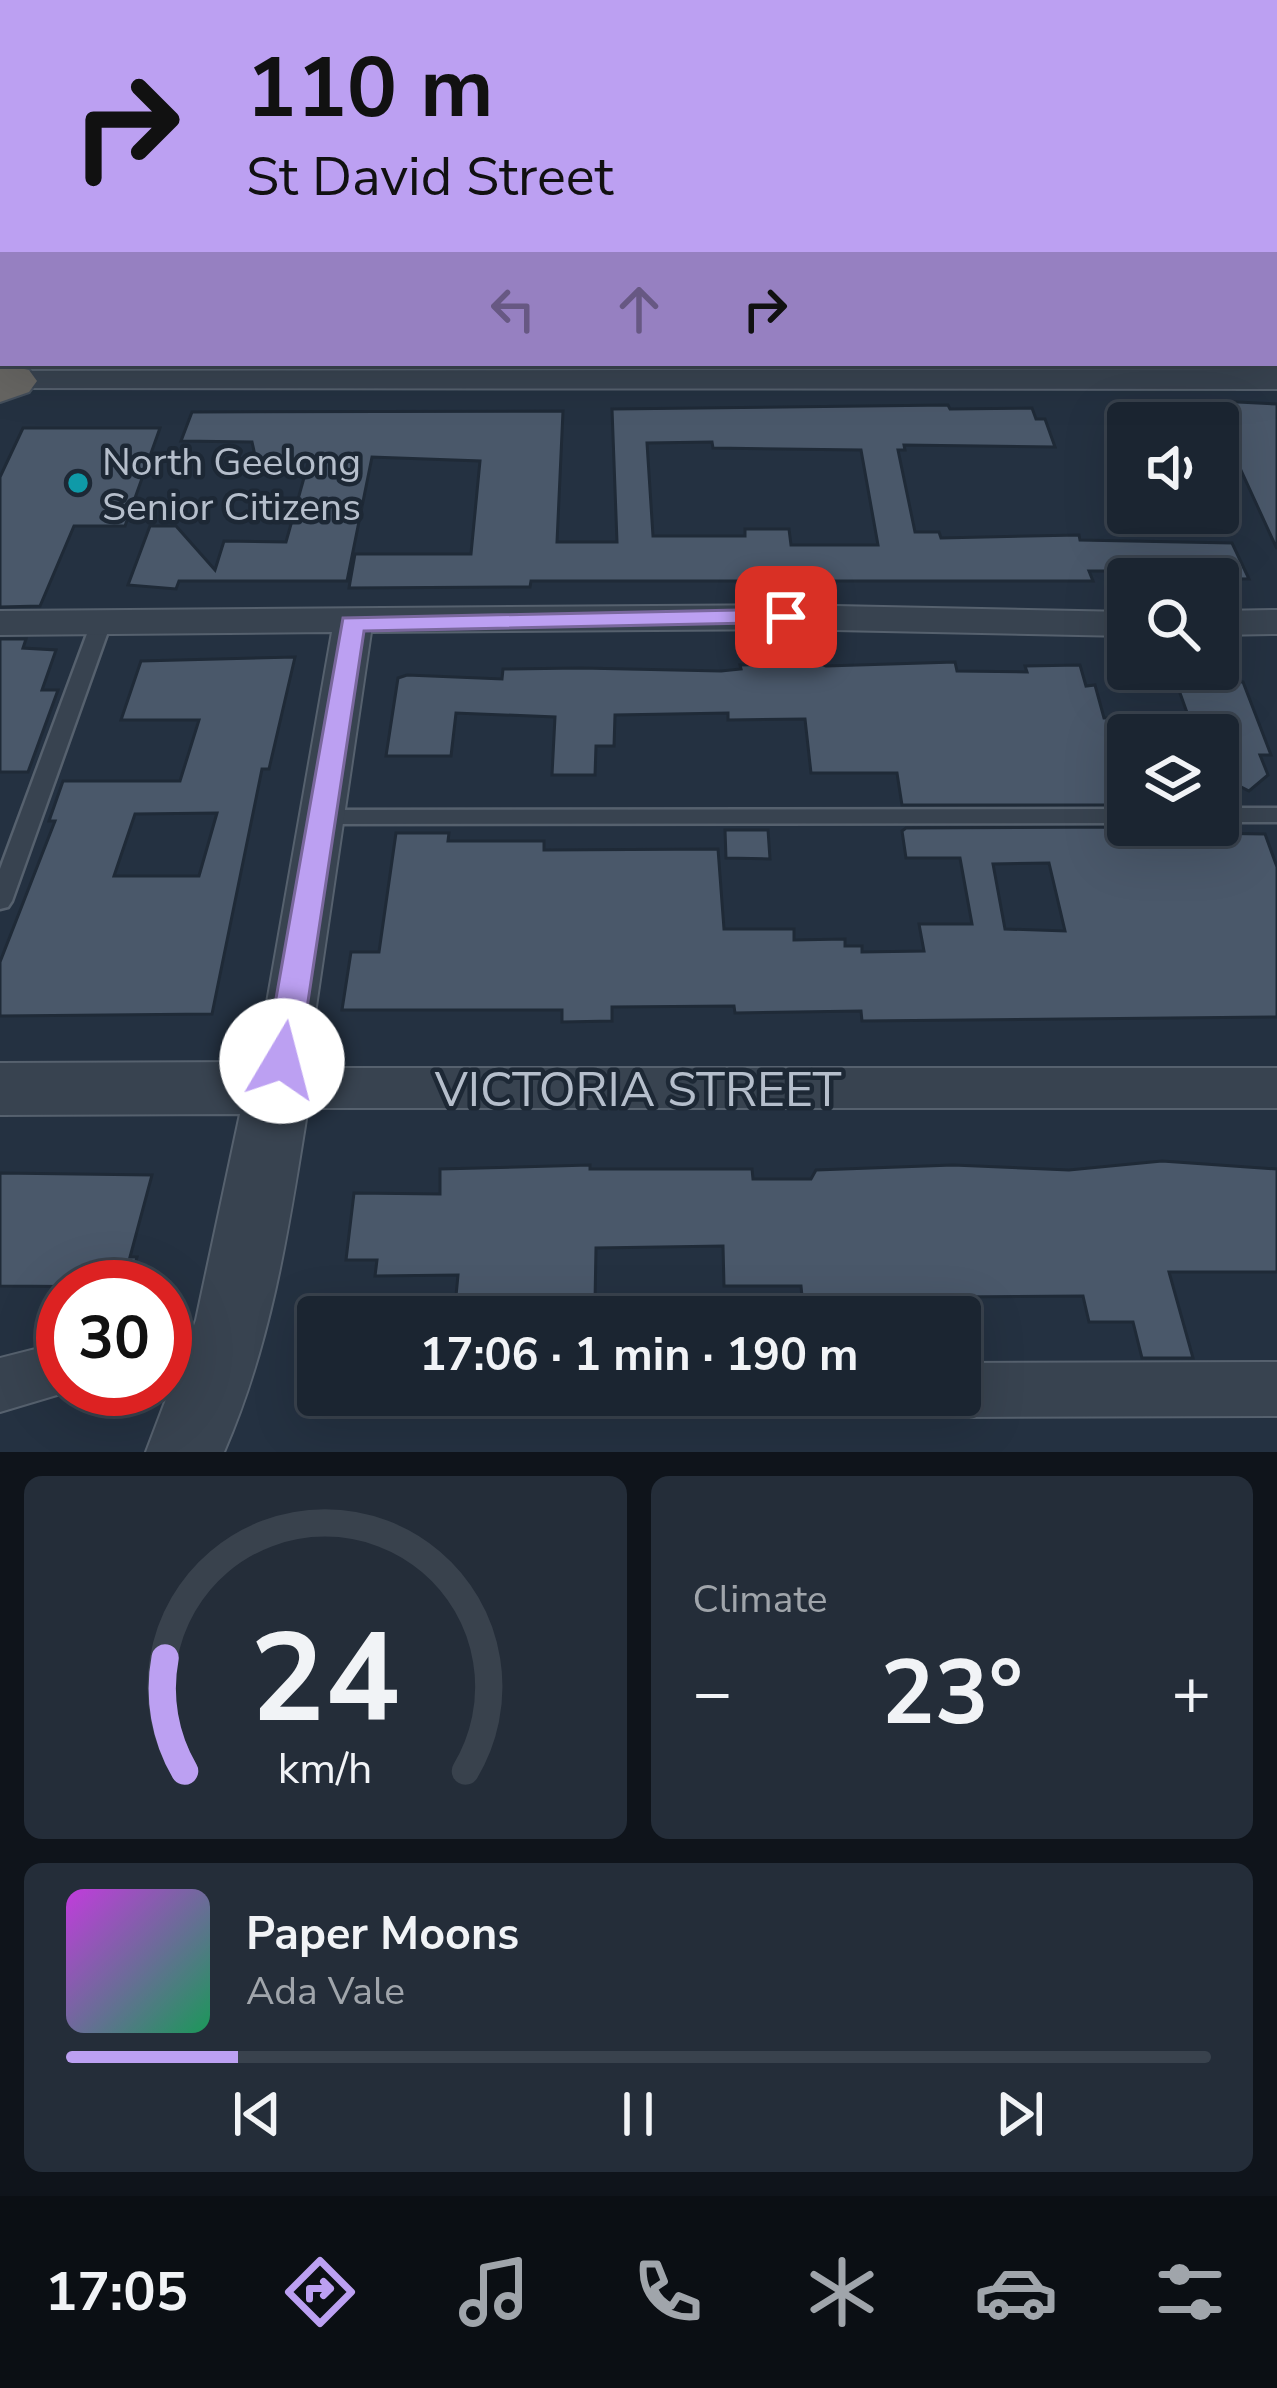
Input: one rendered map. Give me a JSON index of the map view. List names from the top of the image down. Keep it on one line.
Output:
{"streets":{"street":["VICTORIA STREET"]},"places":["North Geelong Senior Citizens"],"page":{"turn":["110 m","St David Street"],"limit":"30","trip":"17:06 · 1 min · 190 m","tile":"Climate","heat":["−","23°","+"],"song":["Paper Moons","Ada Vale"],"tabs":"17:05","gauge":["24","km/h"]}}
